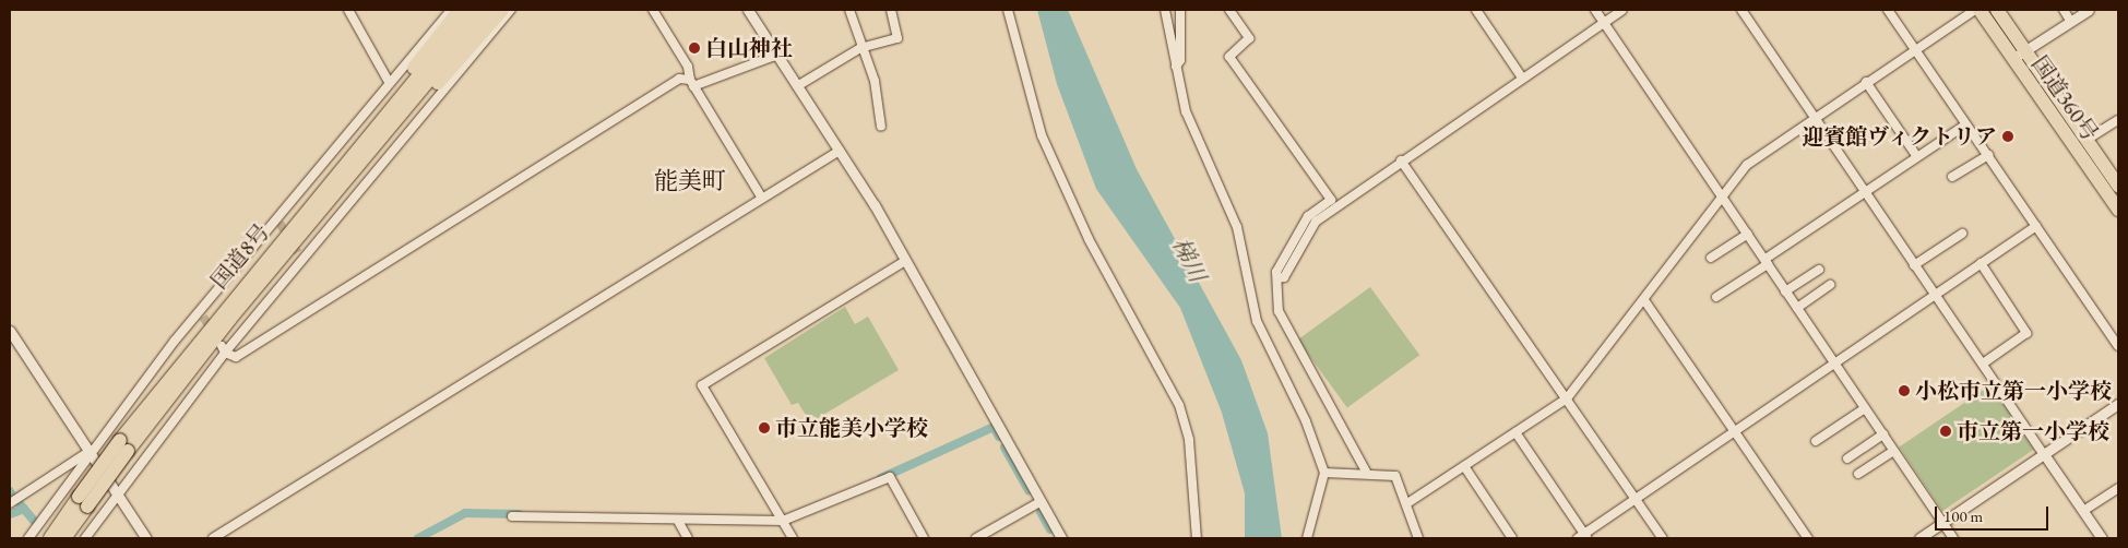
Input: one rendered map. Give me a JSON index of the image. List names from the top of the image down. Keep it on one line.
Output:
{"streets":{"highway":["国道360号","国道8号"]},"districts":["能美町"],"water":["梯川"],"places":["白山神社","迎賓館ヴィクトリア","小松市立第一小学校","市立能美小学校","市立第一小学校"],"scale_bar":"100 m"}
